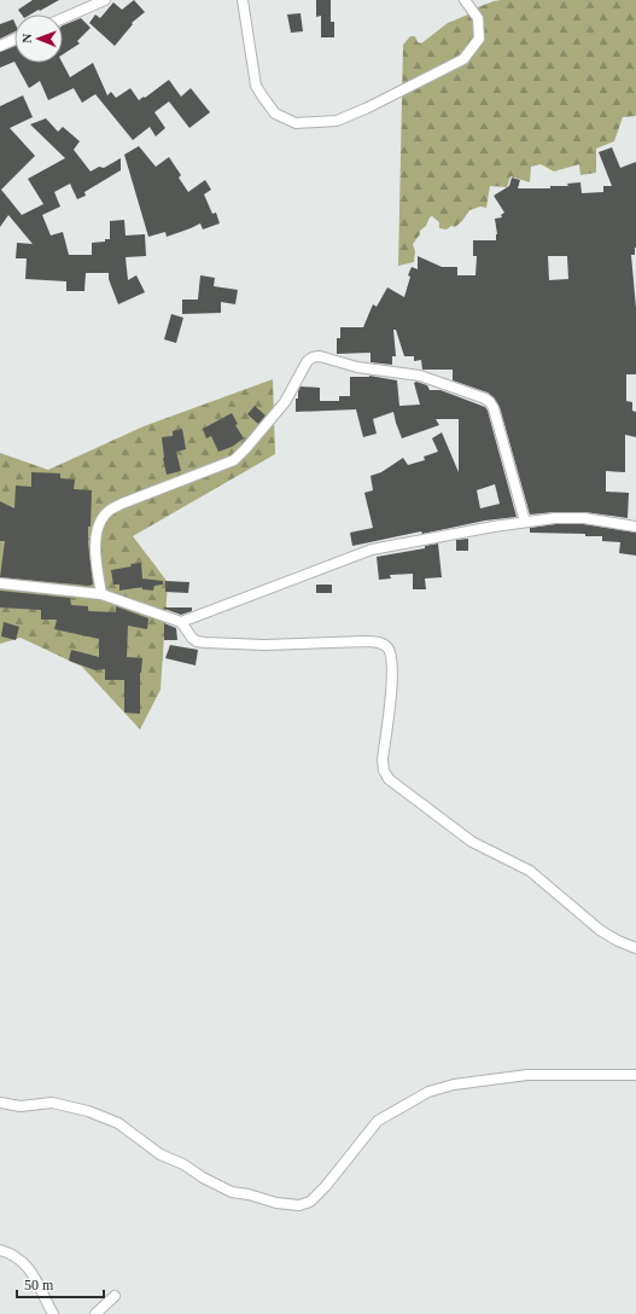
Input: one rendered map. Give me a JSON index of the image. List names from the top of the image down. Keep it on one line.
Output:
{"scale_bar":"50 m","north":"left"}
